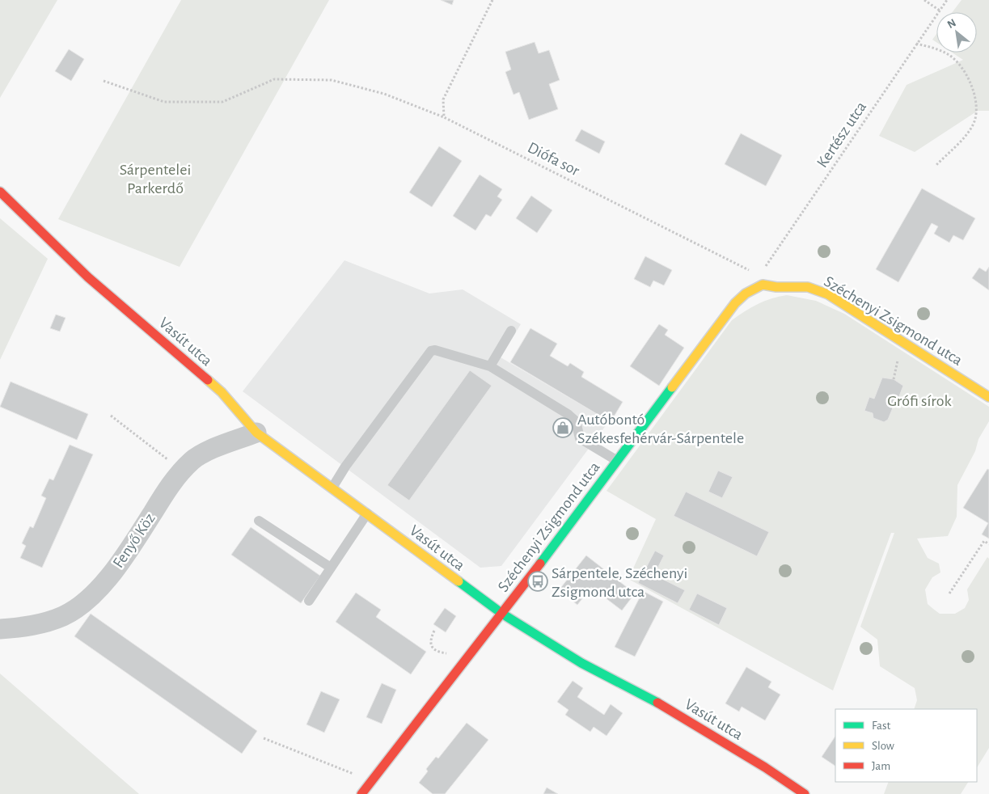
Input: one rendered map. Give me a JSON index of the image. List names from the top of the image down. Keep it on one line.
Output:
{"streets":{"street":["Széchenyi Zsigmond utca","Vasút utca","Fenyő Köz"],"path":["Kertész utca","Diófa sor"]},"crossings":[["Kertész utca","Diófa sor"],["Kertész utca","Széchenyi Zsigmond utca"],["Diófa sor","Széchenyi Zsigmond utca"],["Széchenyi Zsigmond utca","Vasút utca"],["Vasút utca","Fenyő Köz"]],"parks":["Sárpentelei Parkerdő","Grófi sírok"],"places":{"shop":["Autóbontó Székesfehérvár-Sárpentele"],"bus stop":["Sárpentele, Széchenyi Zsigmond utca"]},"legend":["Fast","Slow","Jam"],"north":"top left"}
